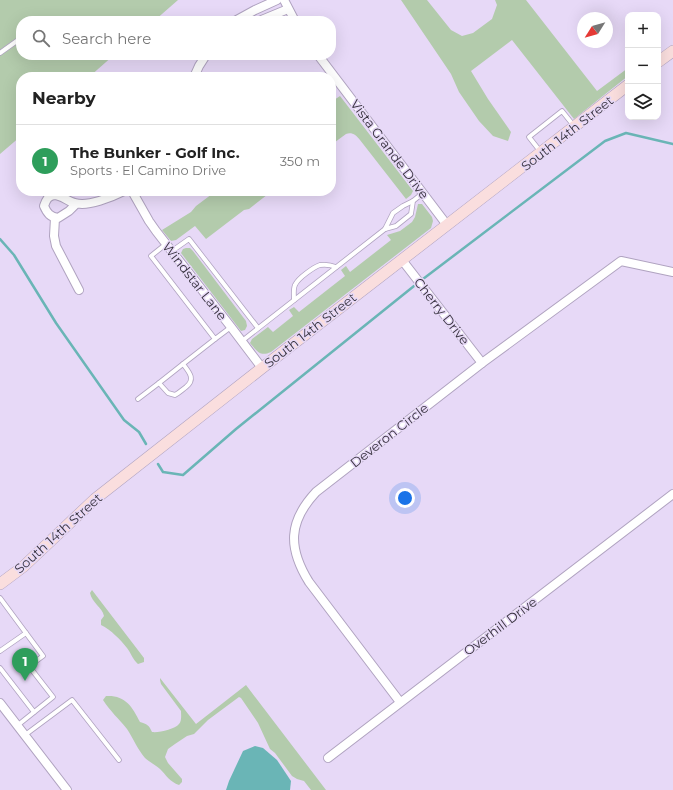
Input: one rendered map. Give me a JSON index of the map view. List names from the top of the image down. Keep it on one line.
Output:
{"streets":{"main road":["South 14th Street"],"street":["Vista Grande Drive","Windstar Lane","Cherry Drive","Deveron Circle","Overhill Drive"]},"crossings":[["South 14th Street","Vista Grande Drive"],["South 14th Street","Windstar Lane"],["South 14th Street","Cherry Drive"],["Cherry Drive","Deveron Circle"],["Deveron Circle","Overhill Drive"]],"north":"bottom left","page":{"map_buttons":["+","−"],"search":"Search here","heading":"Nearby","list":[{"mark":"1","name":"The Bunker - Golf Inc.","note":"Sports · El Camino Drive","value":"350 m"}],"pins":"1"}}
